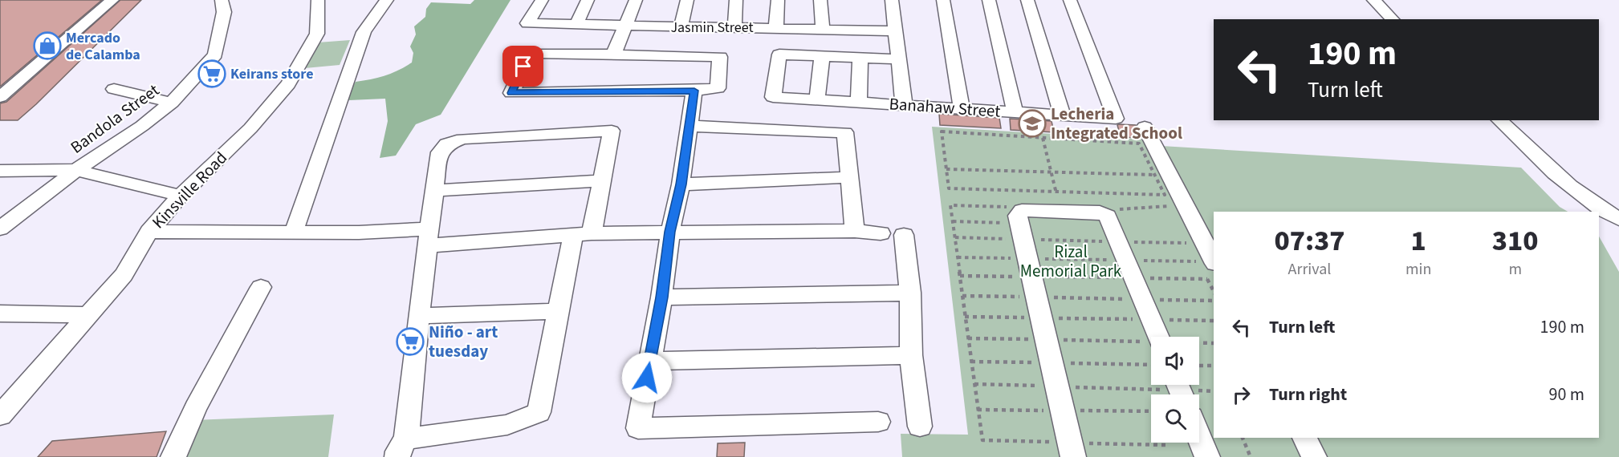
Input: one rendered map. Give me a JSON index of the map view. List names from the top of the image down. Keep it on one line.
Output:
{"streets":{"street":["Jasmin Street","Banahaw Street","Bandola Street","Kinsville Road"]},"parks":["Rizal Memorial Park"],"places":{"shop":["Mercado de Calamba"],"supermarket":["Keirans store","Niño - art tuesday"],"school or university":["Lecheria Integrated School"]},"page":{"turn":["190 m","Turn left"],"eta":["07:37","Arrival","1","min","310","m"],"list":[{"name":"Turn left","value":"190 m"},{"name":"Turn right","value":"90 m"}]}}
